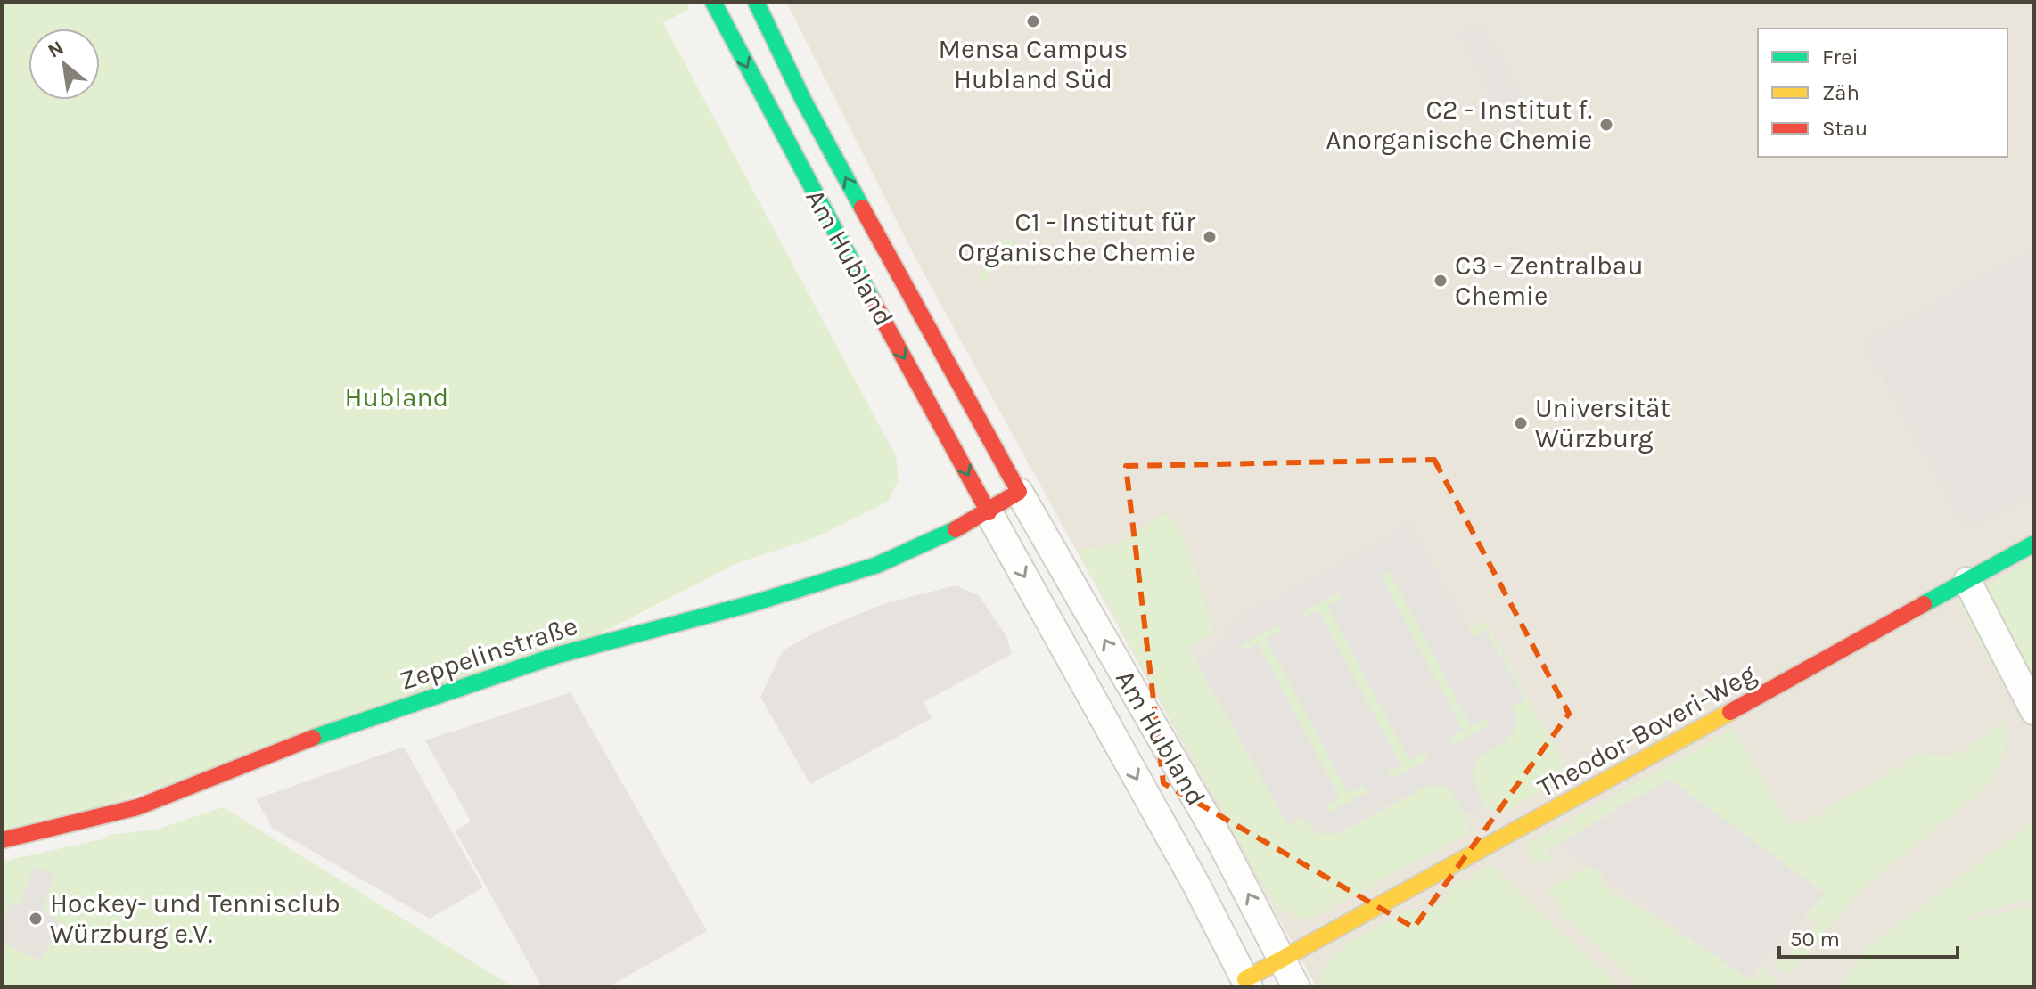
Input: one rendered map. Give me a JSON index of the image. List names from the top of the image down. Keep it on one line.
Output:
{"streets":{"street":["Am Hubland","Zeppelinstraße","Theodor-Boveri-Weg"]},"crossings":[["Am Hubland","Zeppelinstraße"],["Am Hubland","Theodor-Boveri-Weg"]],"parks":["Hubland"],"places":["Mensa Campus Hubland Süd","C2 - Institut f. Anorganische Chemie","C1 - Institut für Organische Chemie","C3 - Zentralbau Chemie","Universität Würzburg","Hockey- und Tennisclub Würzburg e.V."],"legend":["Frei","Zäh","Stau"],"scale_bar":"50 m","north":"top left"}
